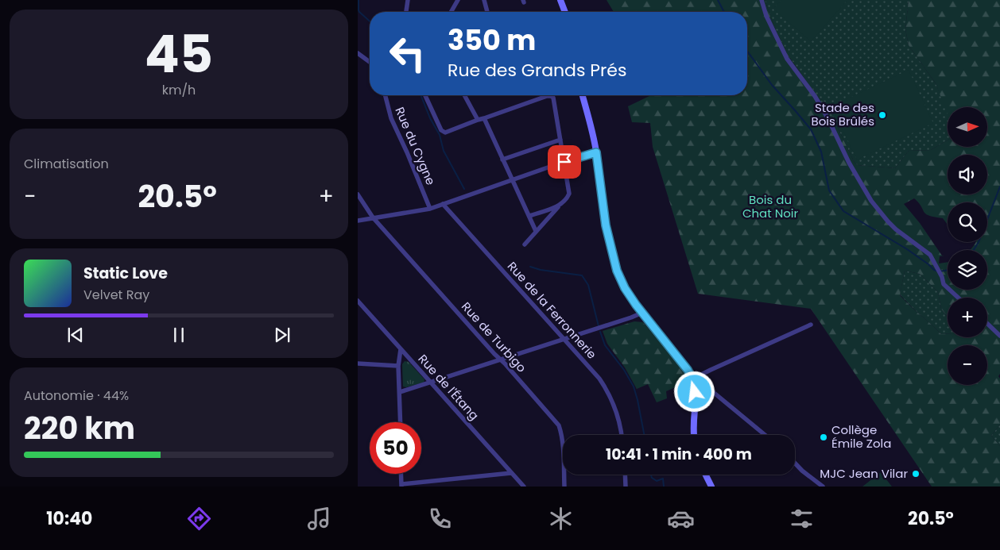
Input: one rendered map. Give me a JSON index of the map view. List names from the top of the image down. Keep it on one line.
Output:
{"streets":{"street":["Rue du Cygne","Rue de la Ferronnerie","Rue de Turbigo","Rue de l'Étang"]},"parks":["Bois du Chat Noir"],"places":["Stade des Bois Brûlés","Collège Émile Zola","MJC Jean Vilar"],"north":"right","page":{"tile":[["45","km/h"],"Climatisation",["Autonomie · 44%","220 km"]],"turn":["350 m","Rue des Grands Prés"],"map_buttons":["+","−"],"heat":["−","20.5°","+"],"song":["Static Love","Velvet Ray"],"limit":"50","trip":"10:41 · 1 min · 400 m","tabs":["10:40","20.5°"]}}
